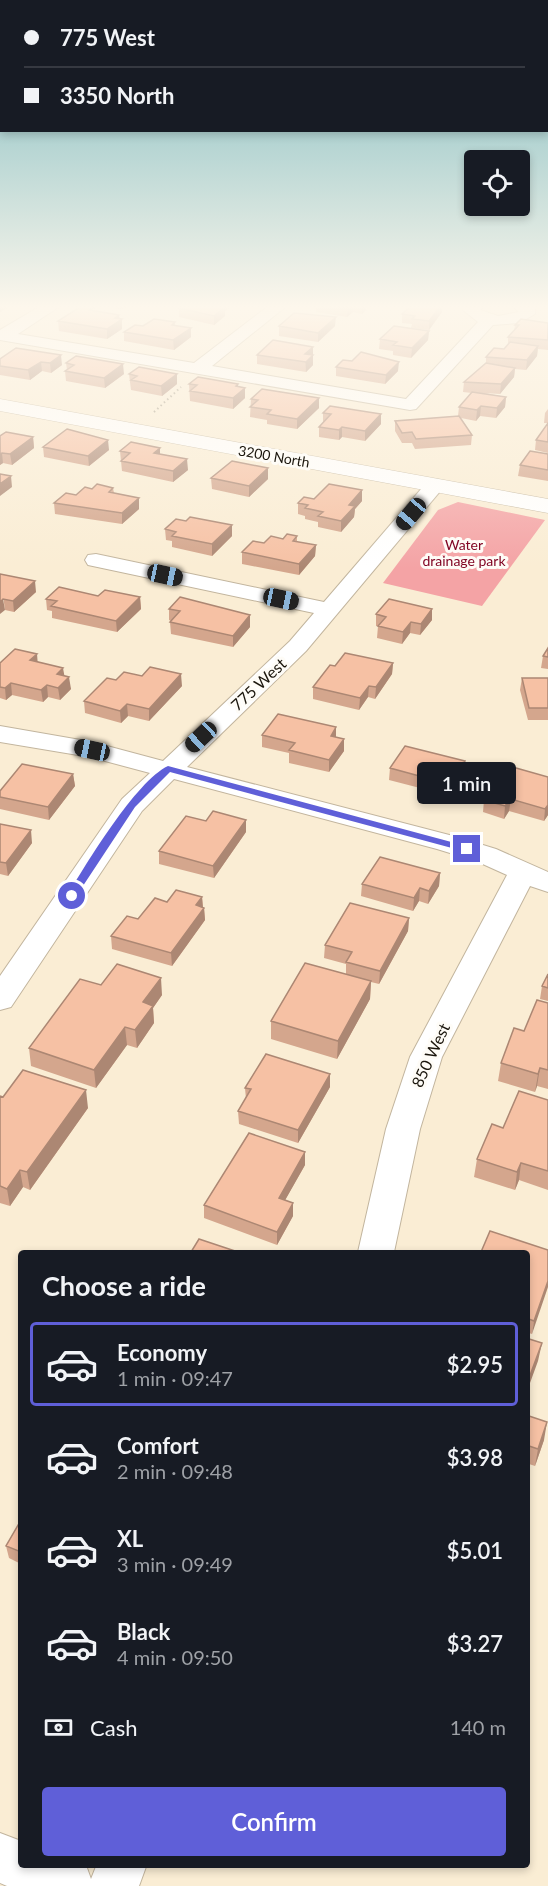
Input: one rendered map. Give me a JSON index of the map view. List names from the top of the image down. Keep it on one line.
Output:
{"streets":{"street":["3200 North","775 West","850 West"]},"crossings":[["3200 North","775 West"]],"parks":["Water drainage park"],"page":{"banner":["775 West","3350 North"],"bubble":"1 min","heading":"Choose a ride","list":[{"name":"Economy","note":"1 min · 09:47","value":"$2.95"},{"name":"Comfort","note":"2 min · 09:48","value":"$3.98"},{"name":"XL","note":"3 min · 09:49","value":"$5.01"},{"name":"Black","note":"4 min · 09:50","value":"$3.27"}],"pay":["Cash","140 m"],"buttons":"Confirm"}}
